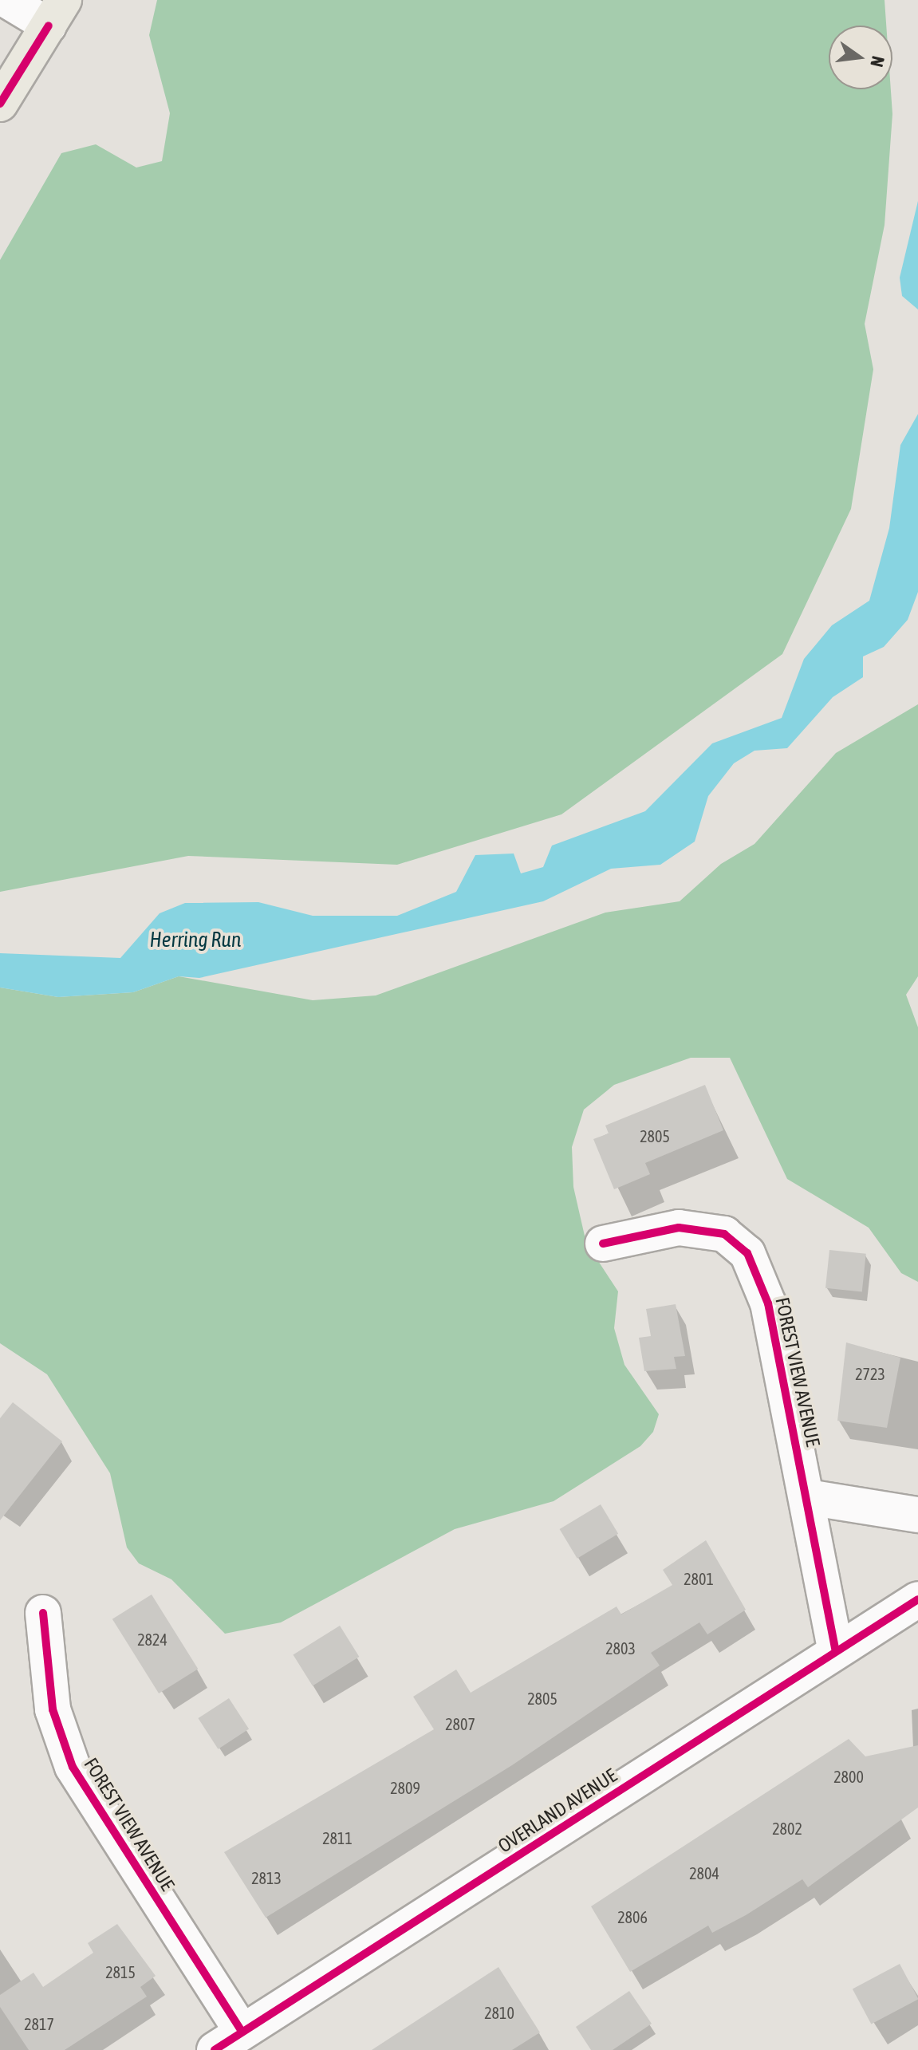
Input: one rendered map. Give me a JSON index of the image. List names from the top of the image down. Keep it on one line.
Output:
{"streets":{"street":["FOREST VIEW AVENUE","OVERLAND AVENUE"]},"crossings":[["FOREST VIEW AVENUE","OVERLAND AVENUE"]],"water":["Herring Run"],"house_numbers":["2805","2723","2801","2824","2803","2805","2807","2800","2809","2802","2811","2804","2813","2806","2815","2810","2817"],"north":"right"}
